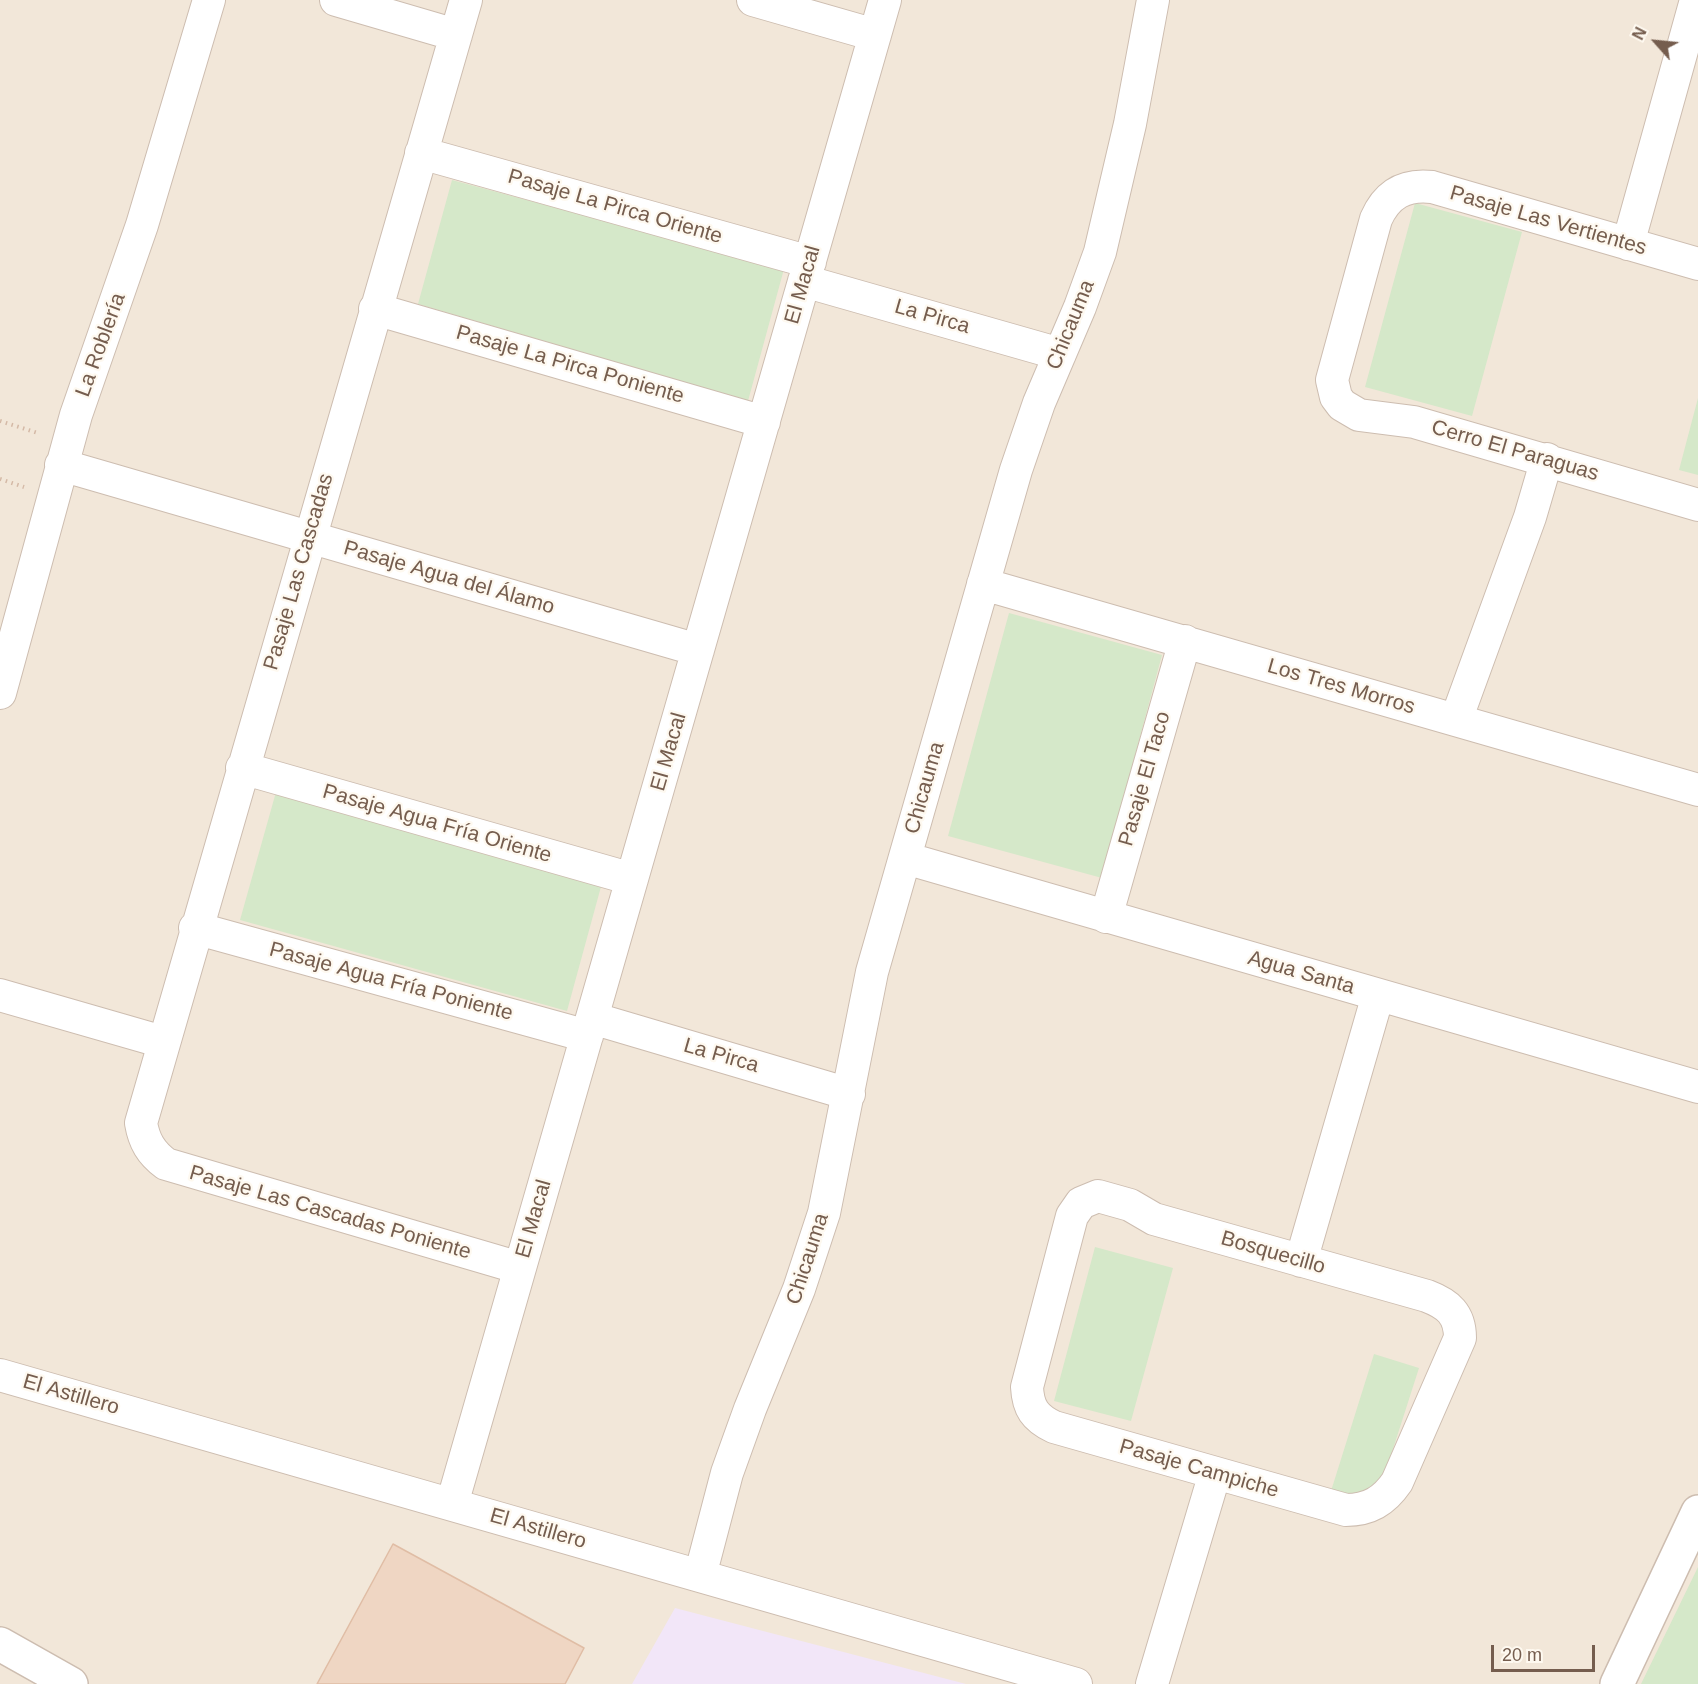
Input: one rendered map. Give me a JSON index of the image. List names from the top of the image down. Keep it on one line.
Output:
{"streets":{"street":["Pasaje La Pirca Oriente","Pasaje Las Vertientes","El Macal","La Pirca","Chicauma","La Roblería","Pasaje La Pirca Poniente","Cerro El Paraguas","Pasaje Las Cascadas","Pasaje Agua del Álamo","Los Tres Morros","Pasaje El Taco","Pasaje Agua Fría Oriente","Agua Santa","Pasaje Agua Fría Poniente","Pasaje Las Cascadas Poniente","Bosquecillo","El Astillero","Pasaje Campiche"]},"crossings":[["Pasaje La Pirca Oriente","El Macal"],["Pasaje La Pirca Oriente","La Pirca"],["Pasaje La Pirca Oriente","Pasaje Las Cascadas"],["Pasaje Las Vertientes","Cerro El Paraguas"],["El Macal","La Pirca"],["El Macal","Pasaje La Pirca Poniente"],["El Macal","Pasaje Agua del Álamo"],["El Macal","Pasaje Agua Fría Oriente"],["El Macal","Pasaje Agua Fría Poniente"],["El Macal","Pasaje Las Cascadas Poniente"],["El Macal","El Astillero"],["La Pirca","Chicauma"],["La Pirca","Pasaje Agua Fría Poniente"],["Chicauma","Los Tres Morros"],["Chicauma","Agua Santa"],["Chicauma","El Astillero"],["La Roblería","Pasaje Agua del Álamo"],["Pasaje La Pirca Poniente","Pasaje Las Cascadas"],["Pasaje Las Cascadas","Pasaje Agua del Álamo"],["Pasaje Las Cascadas","Pasaje Agua Fría Oriente"],["Pasaje Las Cascadas","Pasaje Agua Fría Poniente"],["Pasaje Las Cascadas","Pasaje Las Cascadas Poniente"],["Los Tres Morros","Pasaje El Taco"],["Pasaje El Taco","Agua Santa"],["Bosquecillo","Pasaje Campiche"]],"scale_bar":"20 m","north":"top left"}
